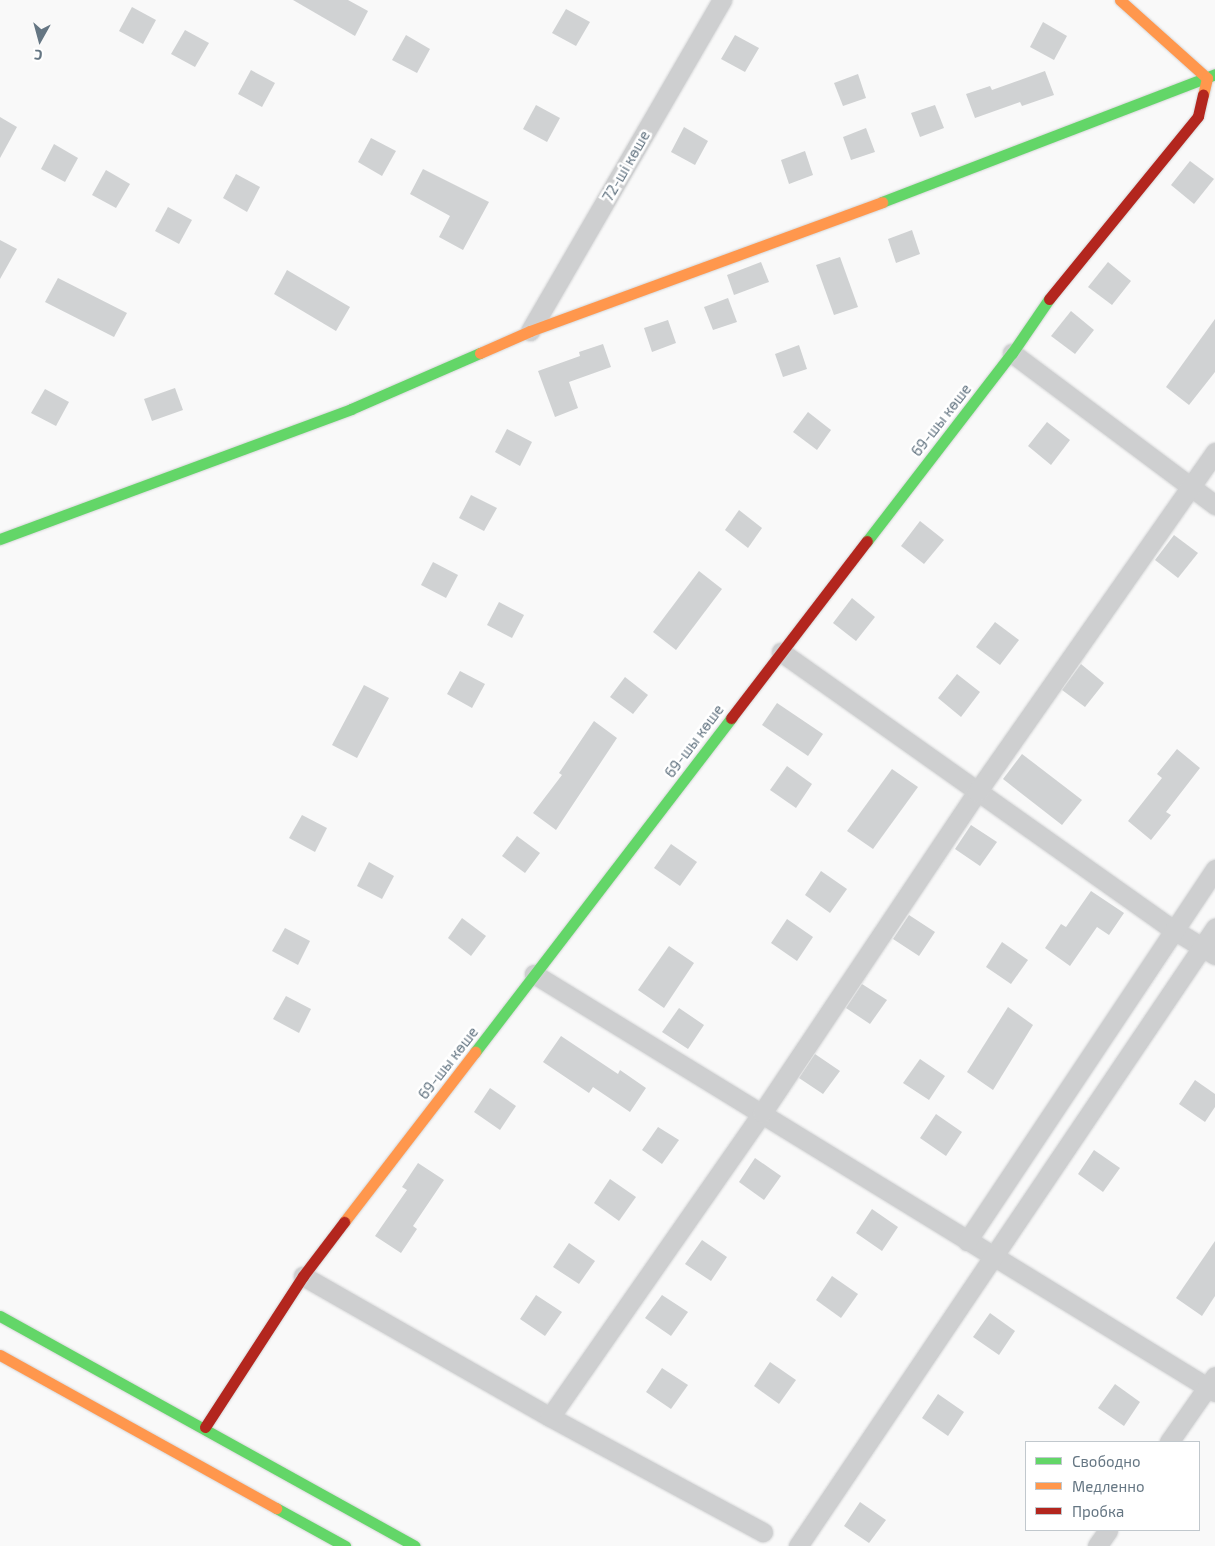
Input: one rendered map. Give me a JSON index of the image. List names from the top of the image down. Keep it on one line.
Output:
{"streets":{"main road":["69-шы көше"],"street":["72-ші көше"]},"legend":["Свободно","Медленно","Пробка"],"north":"bottom"}
